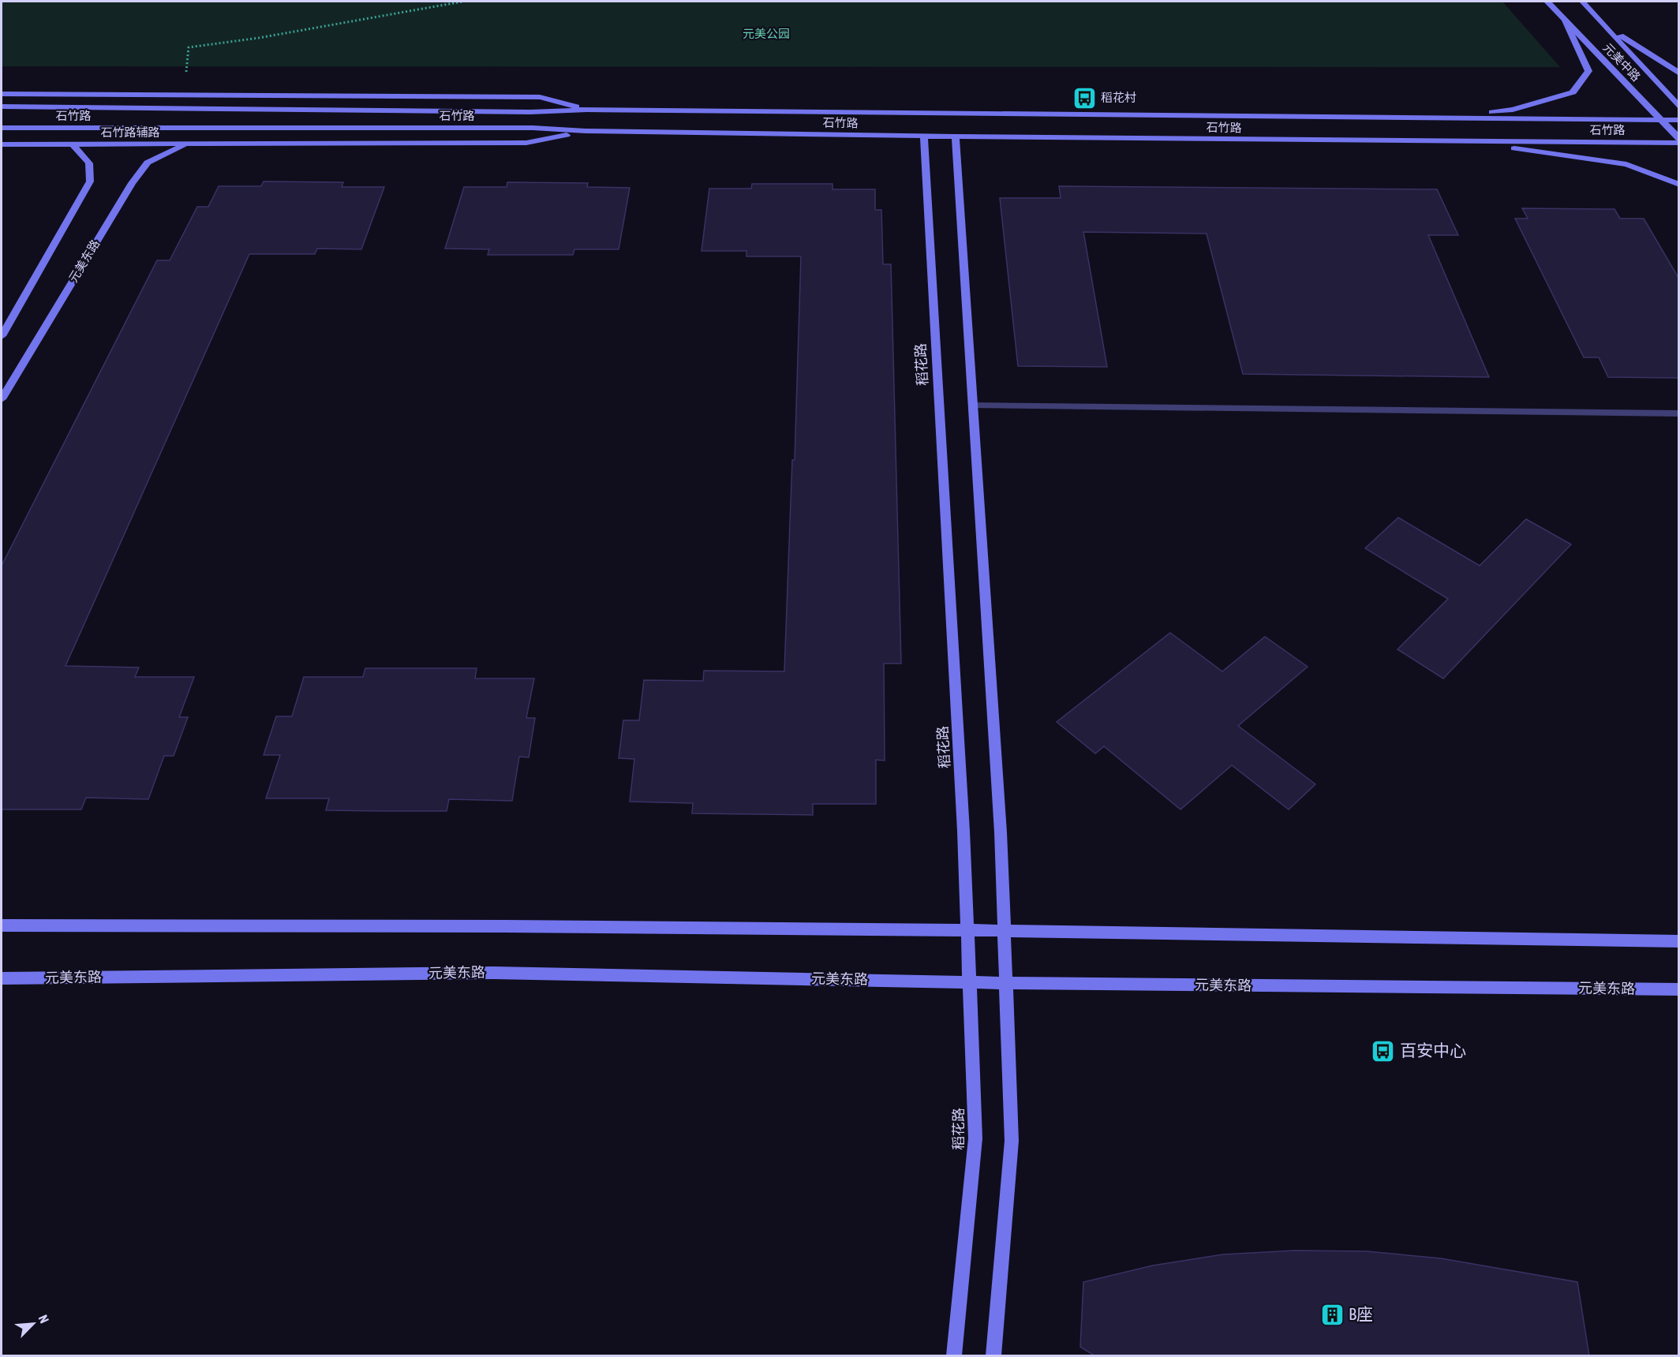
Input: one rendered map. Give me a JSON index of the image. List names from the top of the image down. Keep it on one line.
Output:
{"streets":{"street":["元美中路","石竹路","石竹路辅路","元美东路","稻花路"]},"crossings":[["元美中路","石竹路"],["石竹路","石竹路辅路"],["石竹路","稻花路"],["石竹路辅路","元美东路"],["元美东路","稻花路"]],"parks":["元美公园"],"places":{"bus stop":["稻花村","百安中心"],"building":["B座"]},"north":"top right"}
